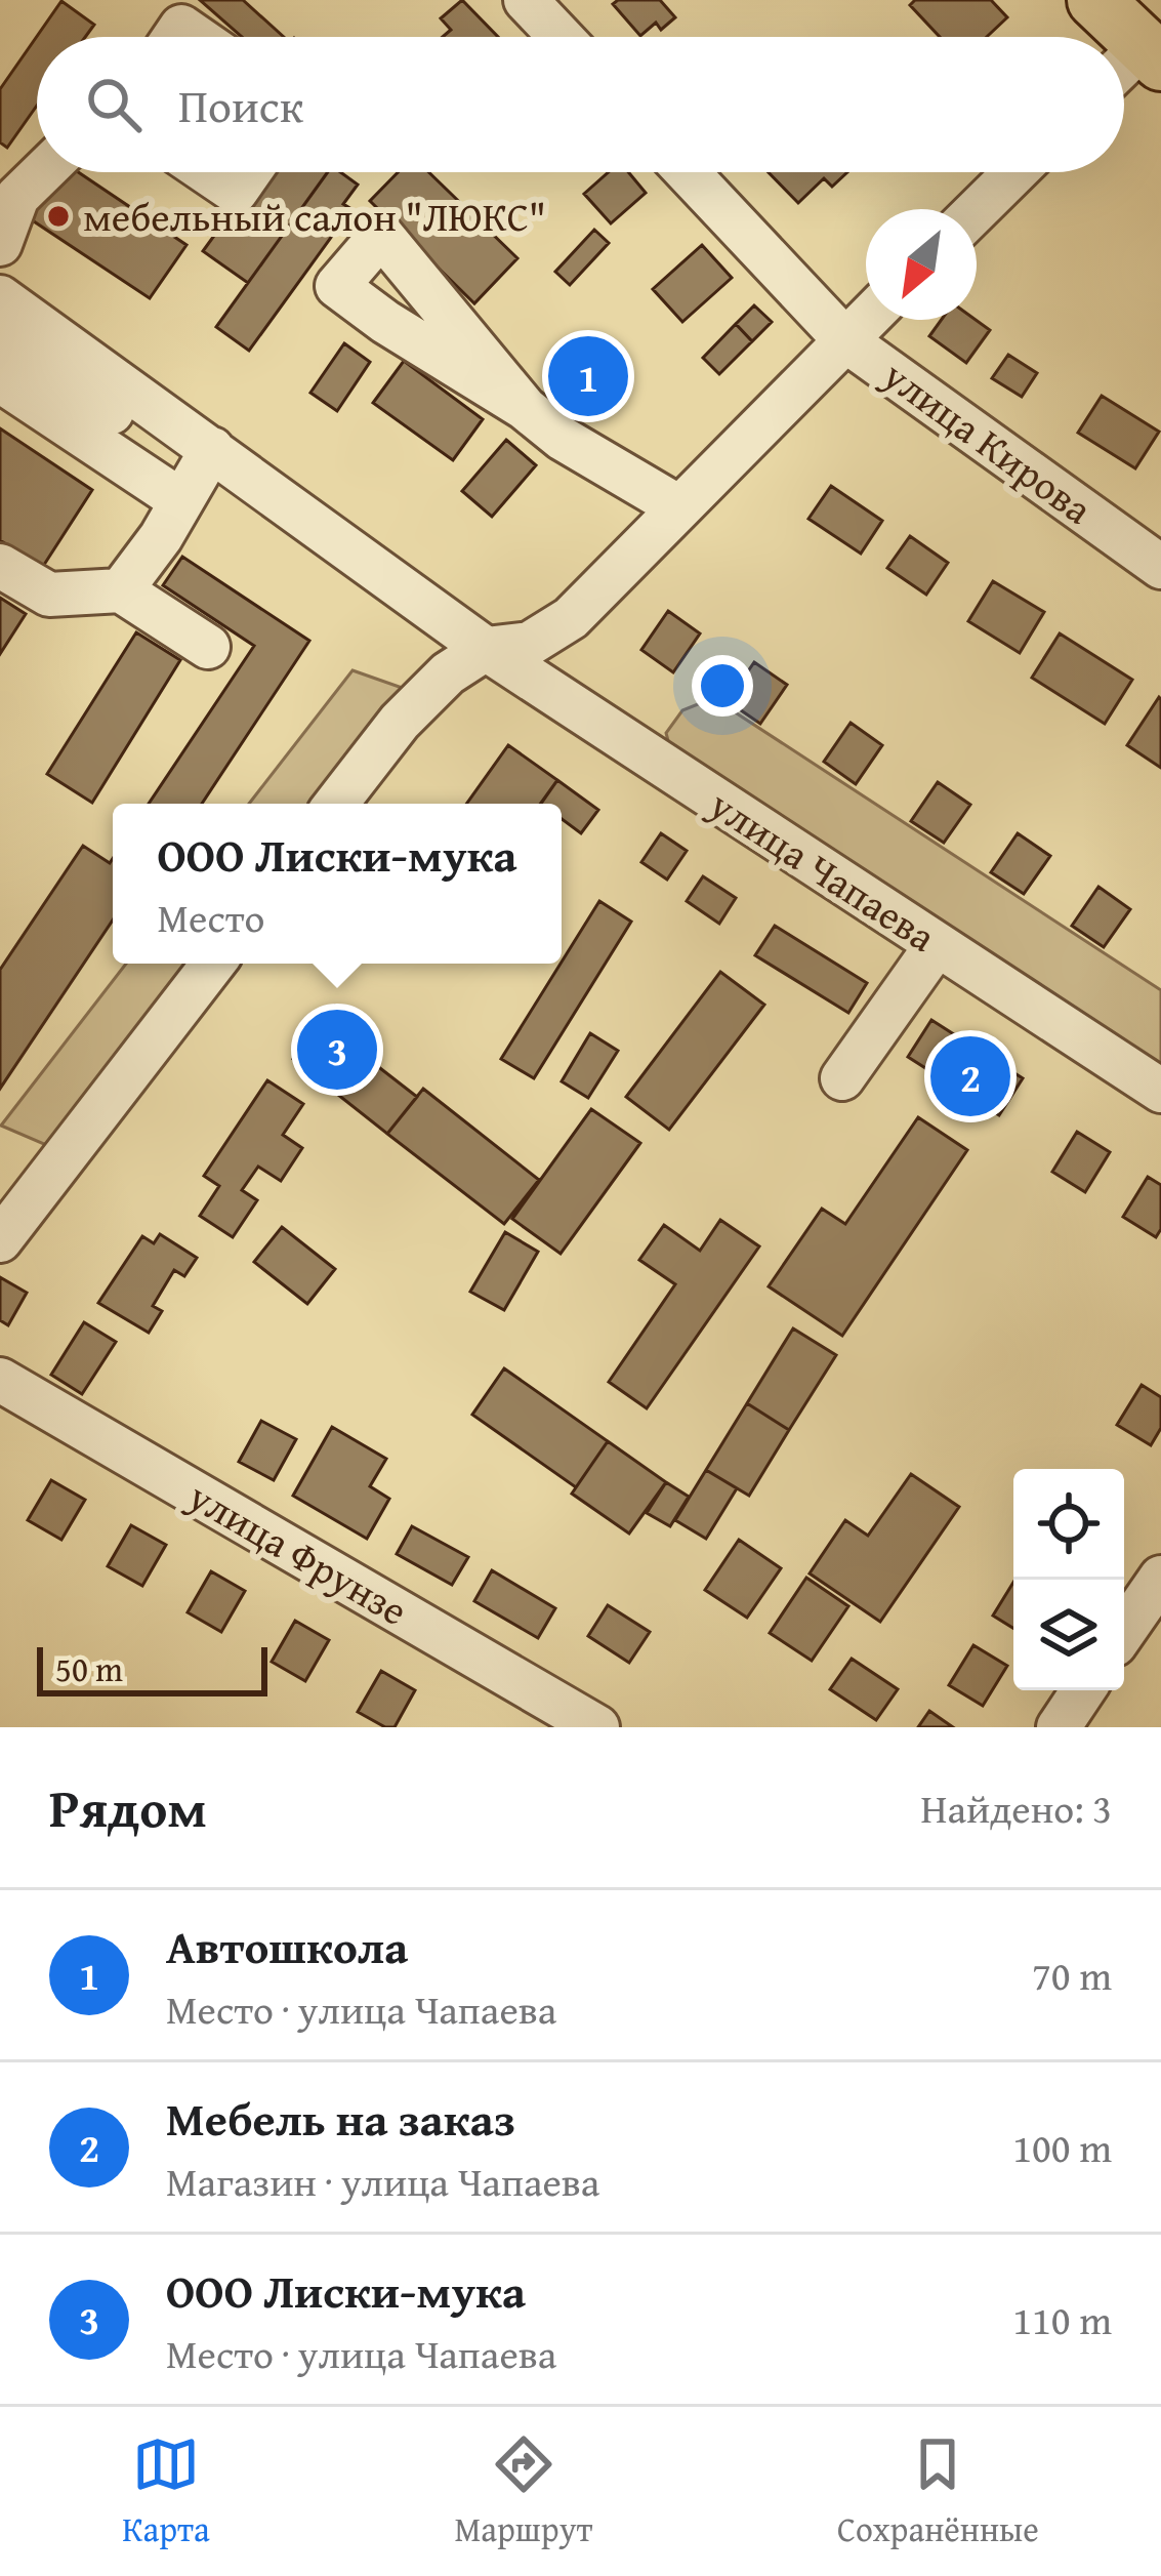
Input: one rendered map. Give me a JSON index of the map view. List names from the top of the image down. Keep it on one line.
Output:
{"streets":{"street":["улица Кирова","улица Чапаева","улица Фрунзе"]},"places":["мебельный салон \"ЛЮКС\""],"scale_bar":"50 m","north":"bottom left","page":{"search":"Поиск","pins":["1","3","2"],"popup":["ООО Лиски-мука","Место"],"scale":"50 m","heading":["Рядом","Найдено: 3"],"list":[{"mark":"1","name":"Автошкола","note":"Место · улица Чапаева","value":"70 m"},{"mark":"2","name":"Мебель на заказ","note":"Магазин · улица Чапаева","value":"100 m"},{"mark":"3","name":"ООО Лиски-мука","note":"Место · улица Чапаева","value":"110 m"}],"nav":["Карта","Маршрут","Сохранённые"]}}
